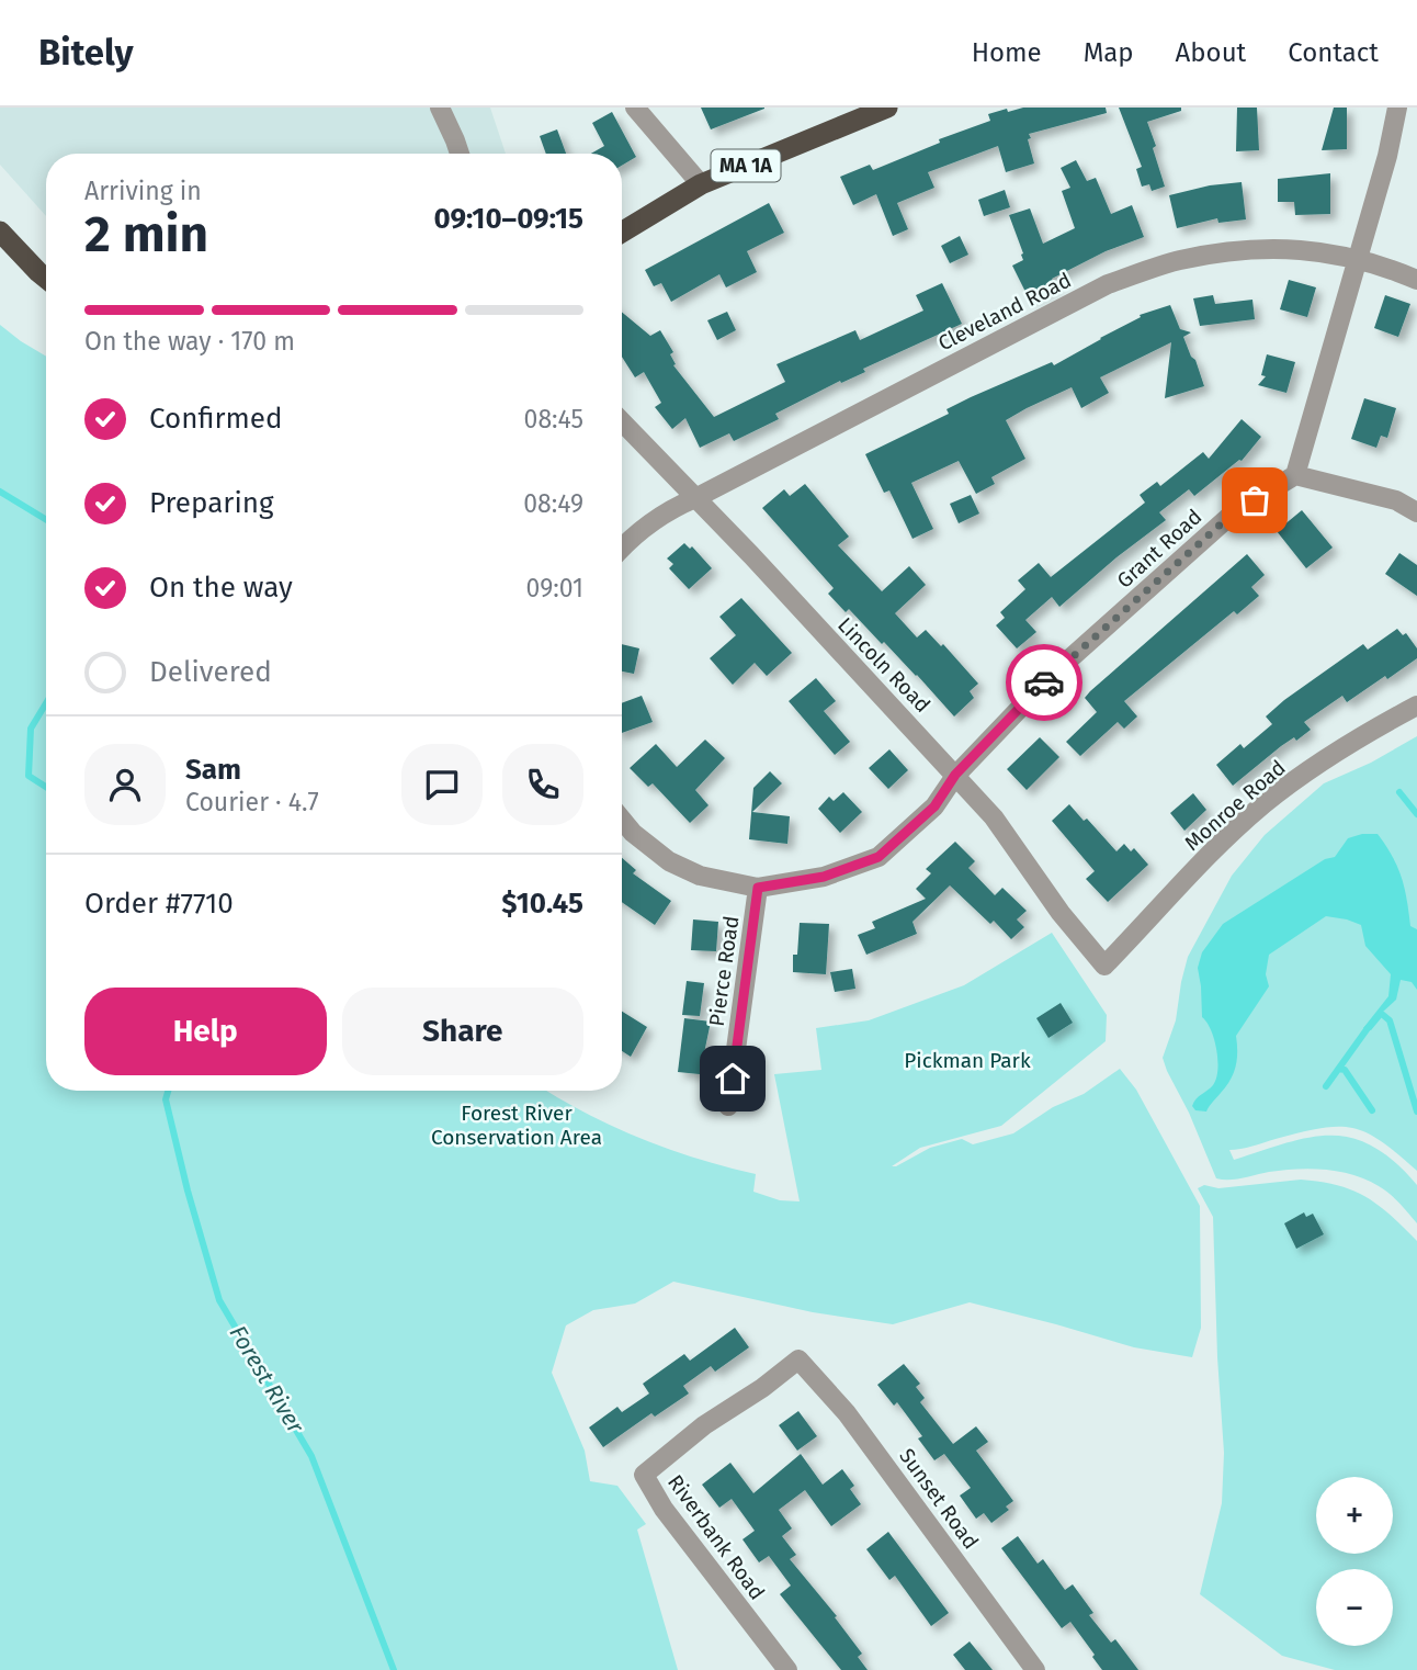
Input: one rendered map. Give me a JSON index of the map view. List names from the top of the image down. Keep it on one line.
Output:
{"streets":{"highway":["MA 1A"],"street":["Cleveland Road","Grant Road","Lincoln Road","Monroe Road","Pierce Road","Sunset Road","Riverbank Road"]},"crossings":[["Cleveland Road","Lincoln Road"],["Grant Road","Lincoln Road"],["Grant Road","Pierce Road"],["Lincoln Road","Monroe Road"],["Sunset Road","Riverbank Road"]],"water":["Forest River"],"parks":["Pickman Park","Forest River Conservation Area"],"page":{"header":"Bitely","nav":["Home","Map","About","Contact"],"heading":["2 min","Arriving in","09:10–09:15"],"panel":["Sam","Courier · 4.7","Order #7710","$10.45"],"bar":"On the way · 170 m","list":[["Confirmed","08:45"],["Preparing","08:49"],["On the way","09:01"],"Delivered"],"buttons":["Help","Share"],"map_buttons":["+","−"]}}
